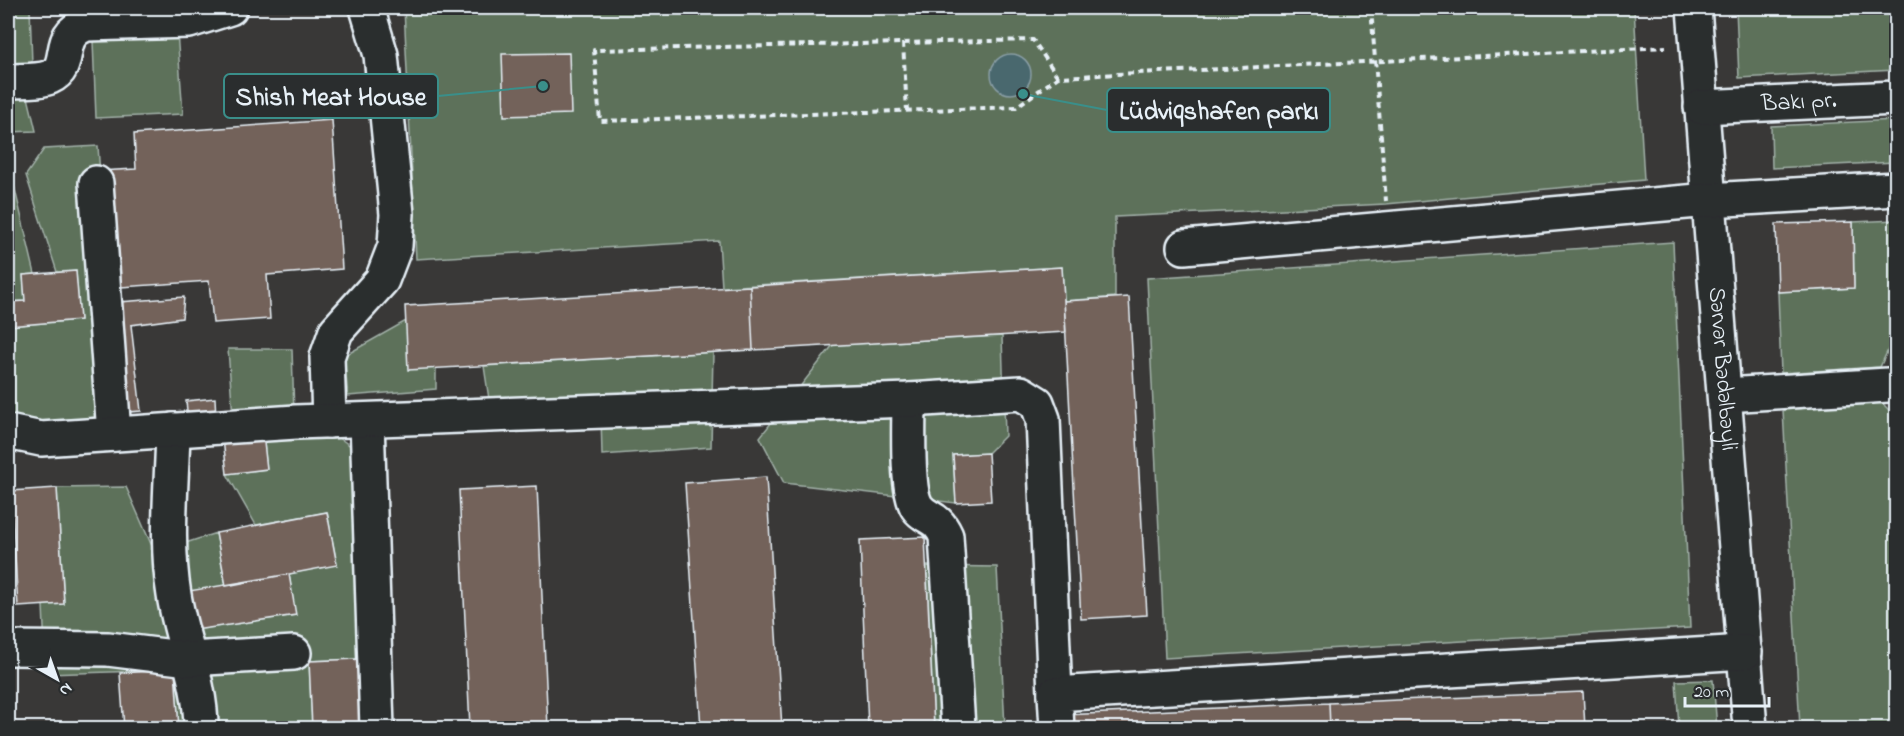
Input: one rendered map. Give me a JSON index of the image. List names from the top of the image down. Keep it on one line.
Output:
{"streets":{"street":["Bakı pr.","Sərvər Bədəlbəyli"]},"crossings":[["Bakı pr.","Sərvər Bədəlbəyli"]],"places":["Shish Meat House","Lüdviqshafen parkı"],"scale_bar":"20 m","north":"bottom right"}
